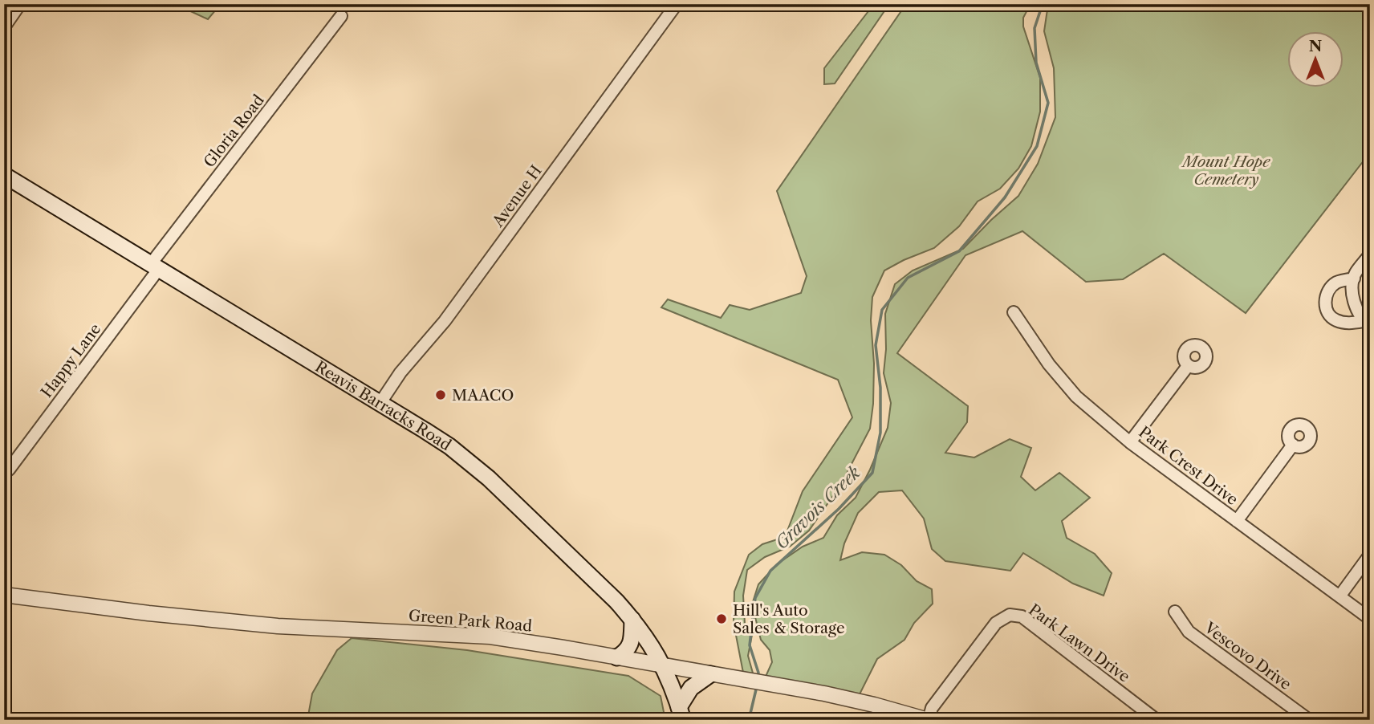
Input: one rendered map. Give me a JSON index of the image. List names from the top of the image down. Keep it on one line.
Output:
{"streets":{"main road":["Reavis Barracks Road"],"street":["Gloria Road","Avenue H","Happy Lane","Park Crest Drive","Green Park Road","Park Lawn Drive","Vescovo Drive"]},"crossings":[["Gloria Road","Happy Lane"],["Gloria Road","Reavis Barracks Road"],["Avenue H","Reavis Barracks Road"],["Happy Lane","Reavis Barracks Road"],["Reavis Barracks Road","Green Park Road"],["Green Park Road","Park Lawn Drive"]],"water":["Gravois Creek"],"parks":["Mount Hope Cemetery"],"places":["MAACO","Hill's Auto Sales & Storage"],"north":"top"}
